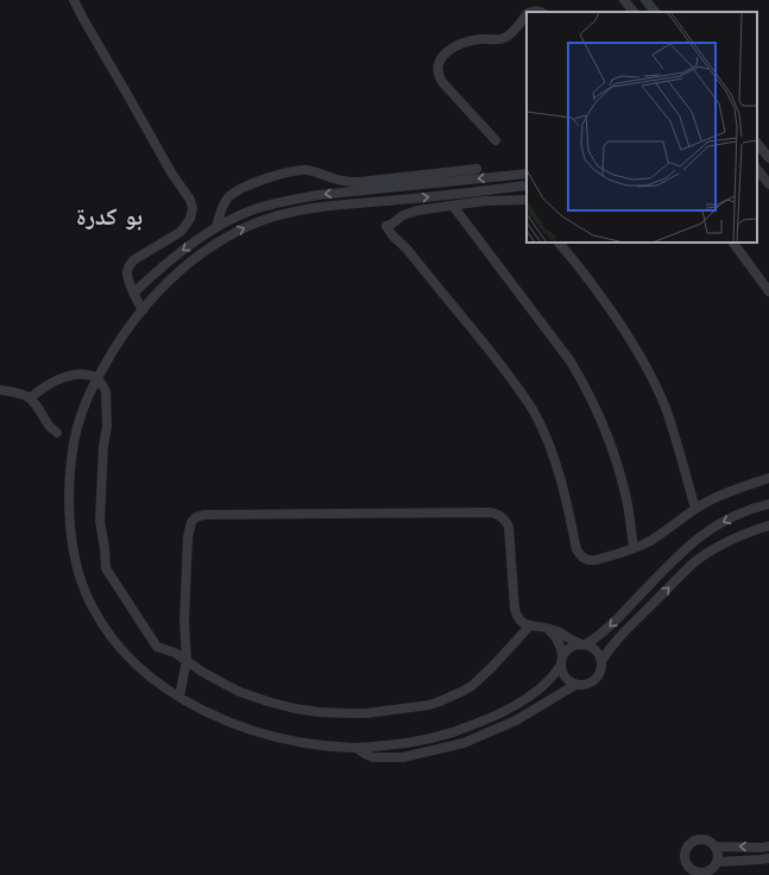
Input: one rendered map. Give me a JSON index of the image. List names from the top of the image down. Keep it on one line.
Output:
{"districts":["بو كدرة"]}
